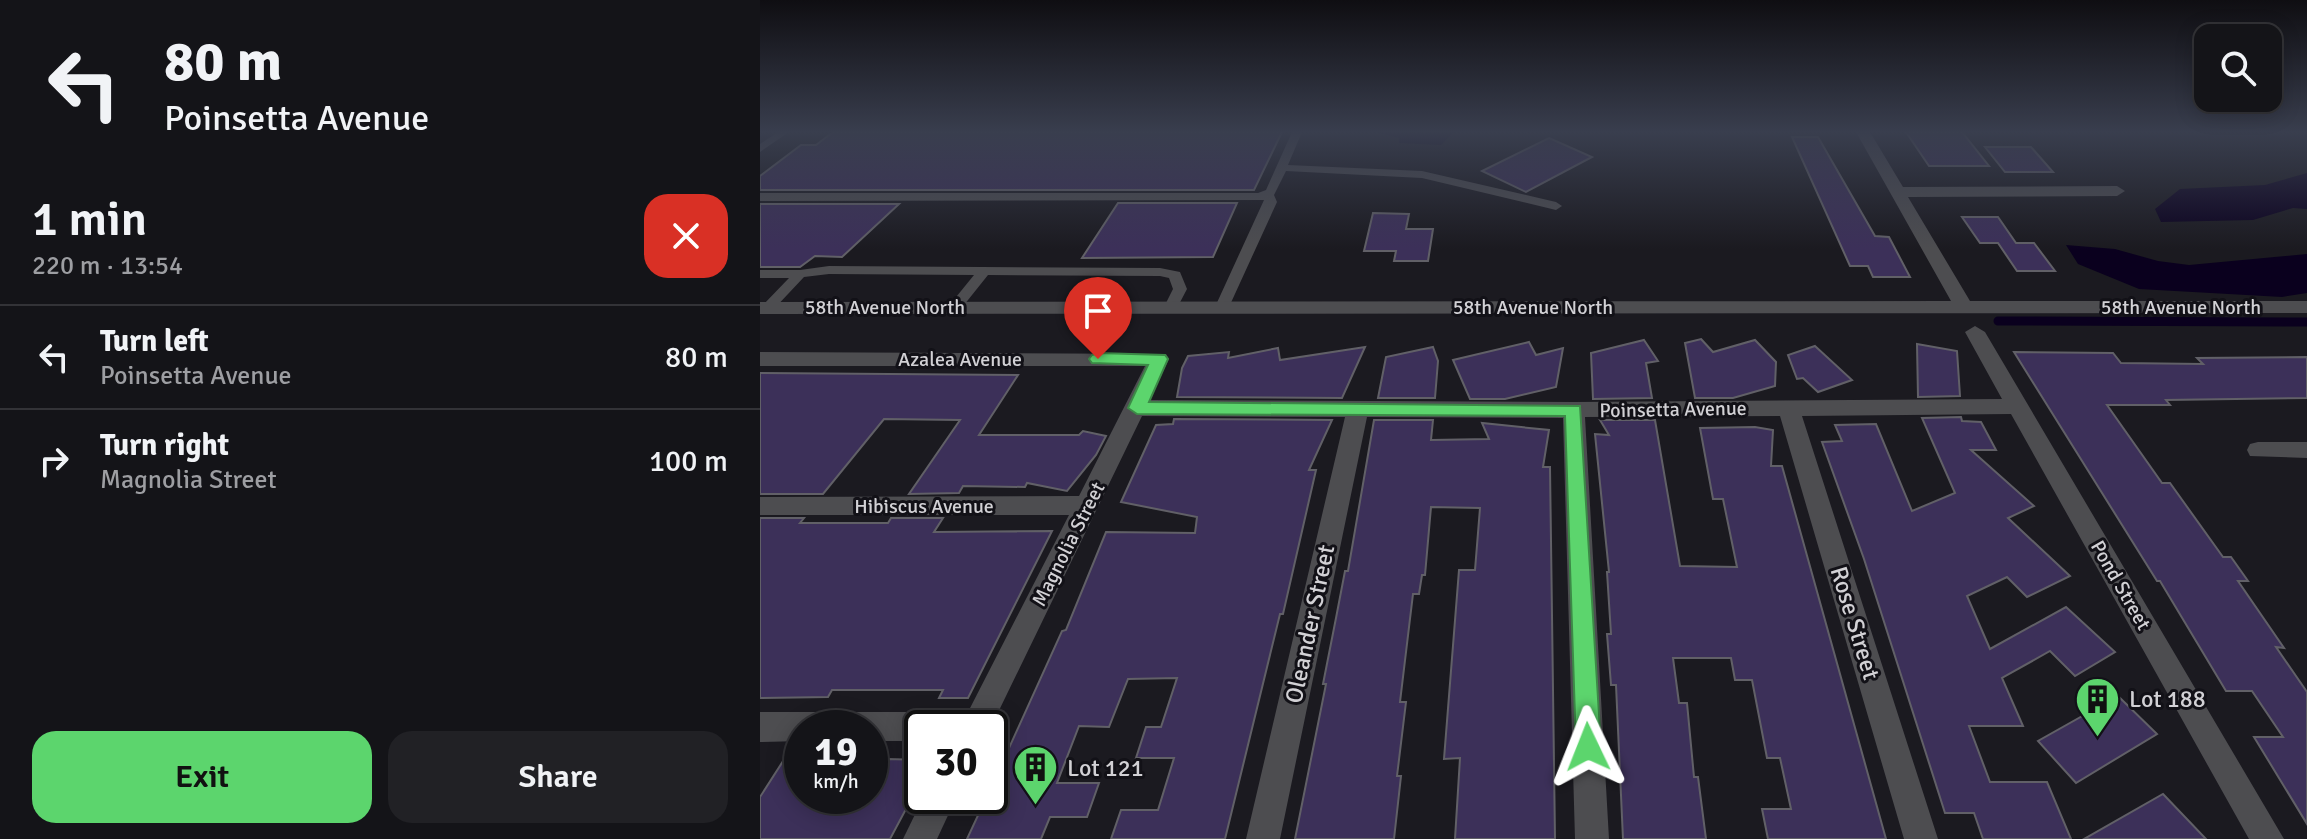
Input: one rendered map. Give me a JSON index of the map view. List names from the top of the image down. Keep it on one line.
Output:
{"streets":{"street":["58th Avenue North","Azalea Avenue","Poinsetta Avenue","Hibiscus Avenue","Magnolia Street","Pond Street","Rose Street","Oleander Street"]},"crossings":[["Azalea Avenue","Magnolia Street"],["Poinsetta Avenue","Magnolia Street"],["Poinsetta Avenue","Pond Street"],["Poinsetta Avenue","Rose Street"],["Poinsetta Avenue","Oleander Street"],["Hibiscus Avenue","Magnolia Street"]],"places":{"building":["Lot 188","Lot 121"]},"page":{"turn":["80 m","Poinsetta Avenue"],"heading":["1 min","220 m · 13:54"],"list":[{"name":"Turn left","note":"Poinsetta Avenue","value":"80 m"},{"name":"Turn right","note":"Magnolia Street","value":"100 m"}],"speed":"19 km/h","limit":"30","buttons":["Exit","Share"]}}
